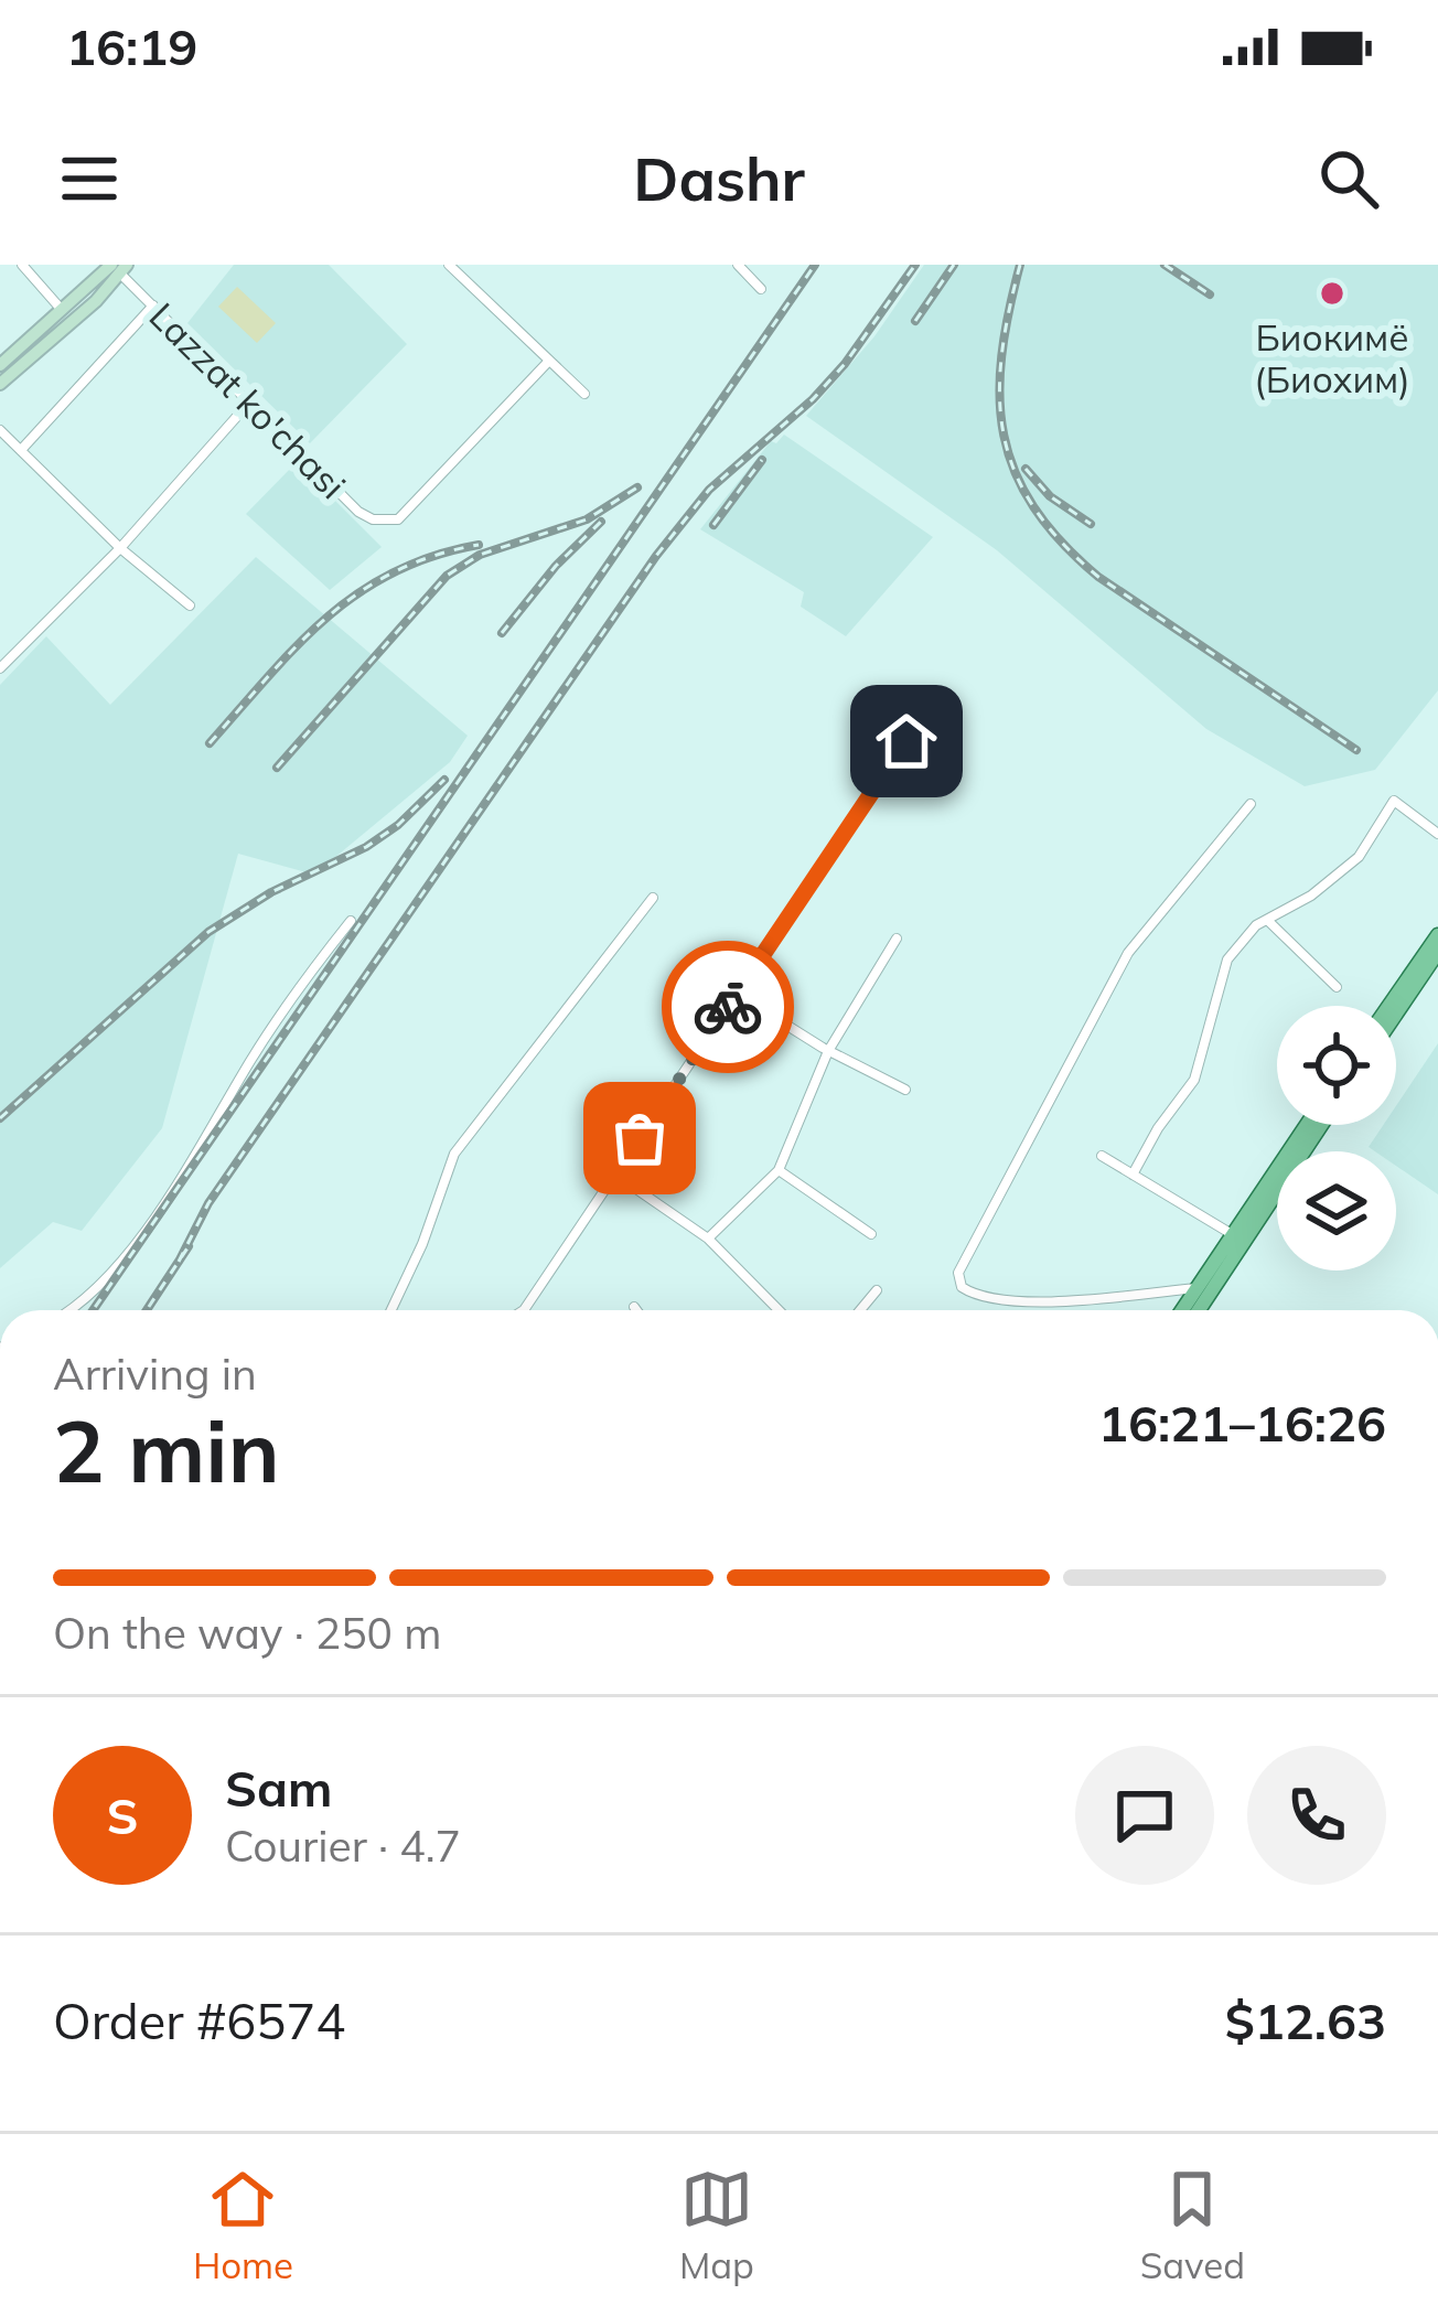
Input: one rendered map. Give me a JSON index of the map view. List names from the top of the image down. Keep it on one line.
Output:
{"streets":{"street":["Lazzat ko'chasi"]},"places":["Биокимё (Биохим)"],"page":{"status":"16:19","header":"Dashr","heading":["2 min","Arriving in","16:21–16:26"],"panel":["Sam","Courier · 4.7","Order #6574","$12.63"],"bar":"On the way · 250 m","round":"S","tabs":["Home","Map","Saved"]}}
